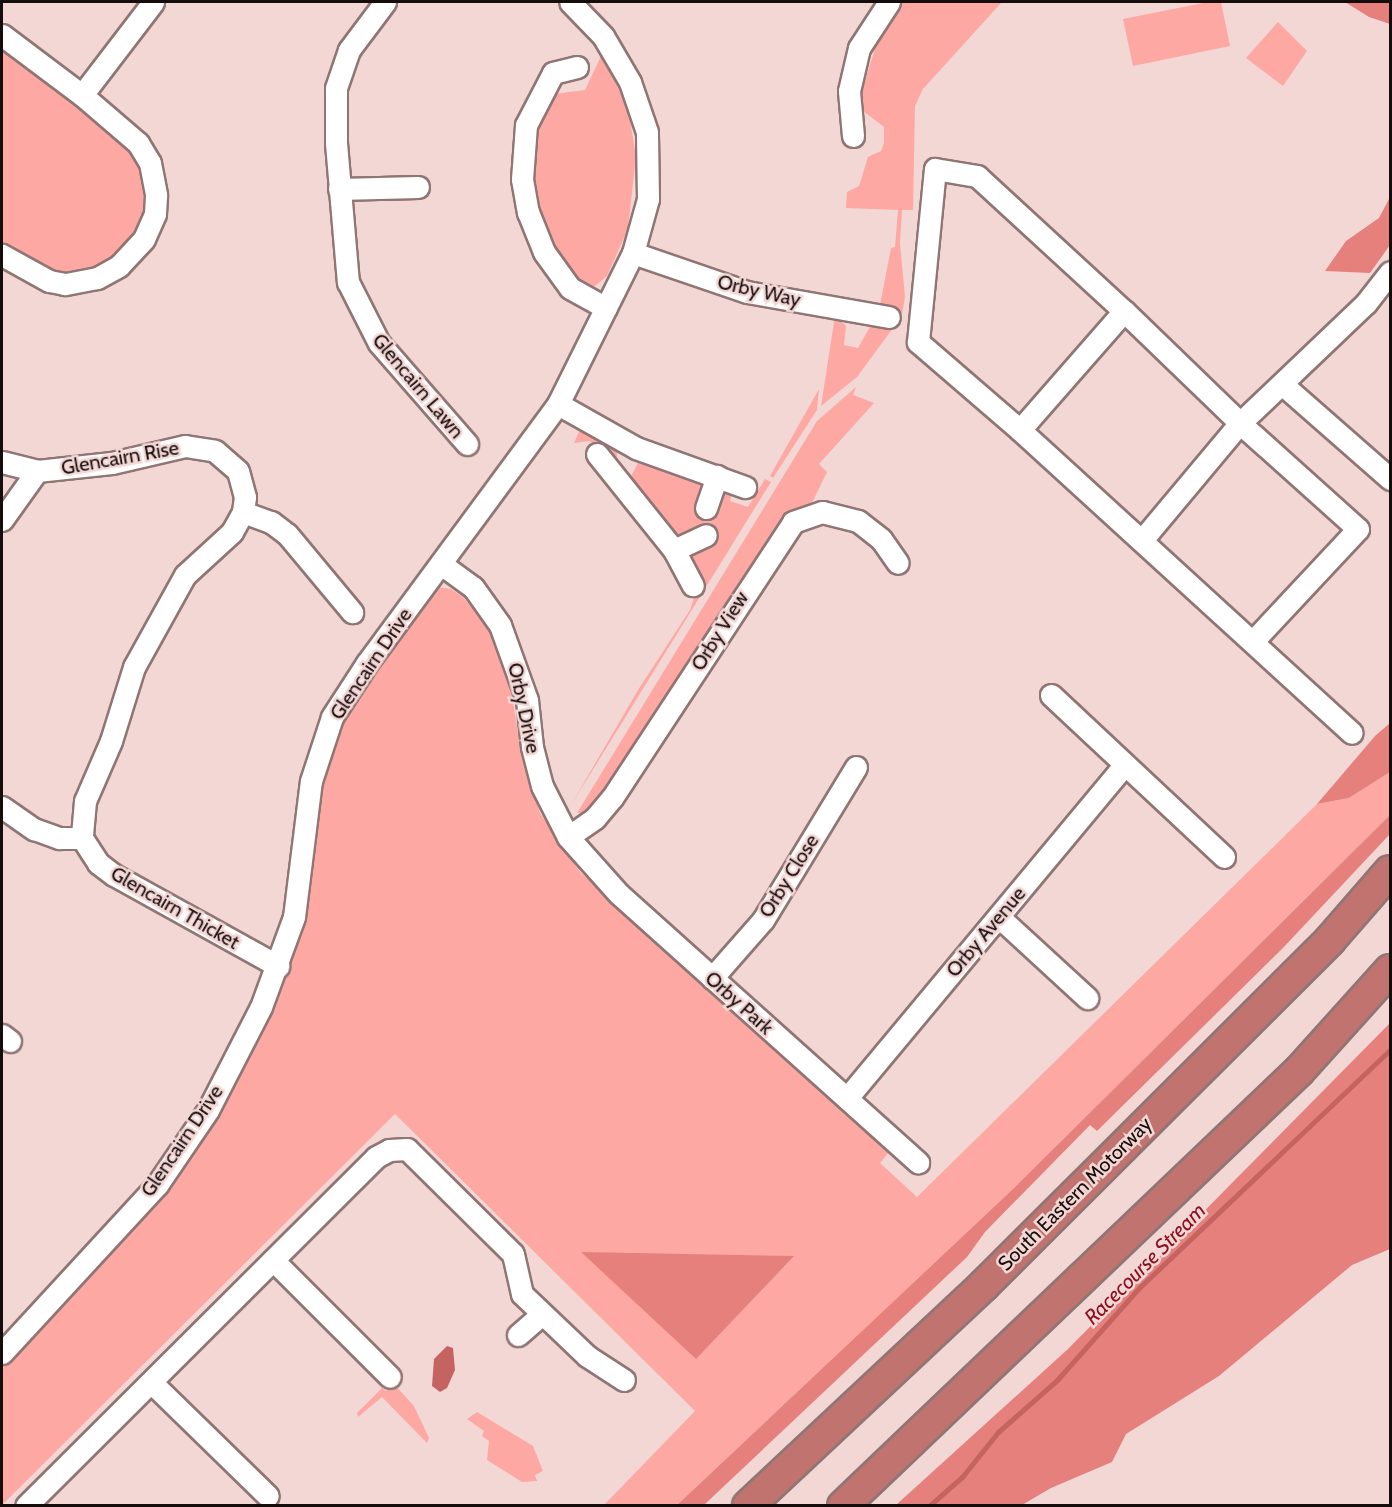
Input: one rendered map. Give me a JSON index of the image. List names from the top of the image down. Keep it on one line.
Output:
{"streets":{"highway":["South Eastern Motorway"],"street":["Orby Way","Glencairn Lawn","Glencairn Rise","Orby View","Glencairn Drive","Orby Drive","Orby Close","Glencairn Thicket","Orby Avenue","Orby Park"]},"crossings":[["Orby Way","Glencairn Drive"],["Orby View","Orby Drive"],["Orby View","Orby Park"],["Glencairn Drive","Orby Drive"],["Glencairn Drive","Glencairn Thicket"],["Orby Drive","Orby Park"],["Orby Close","Orby Park"],["Orby Avenue","Orby Park"]],"water":["Racecourse Stream"]}
